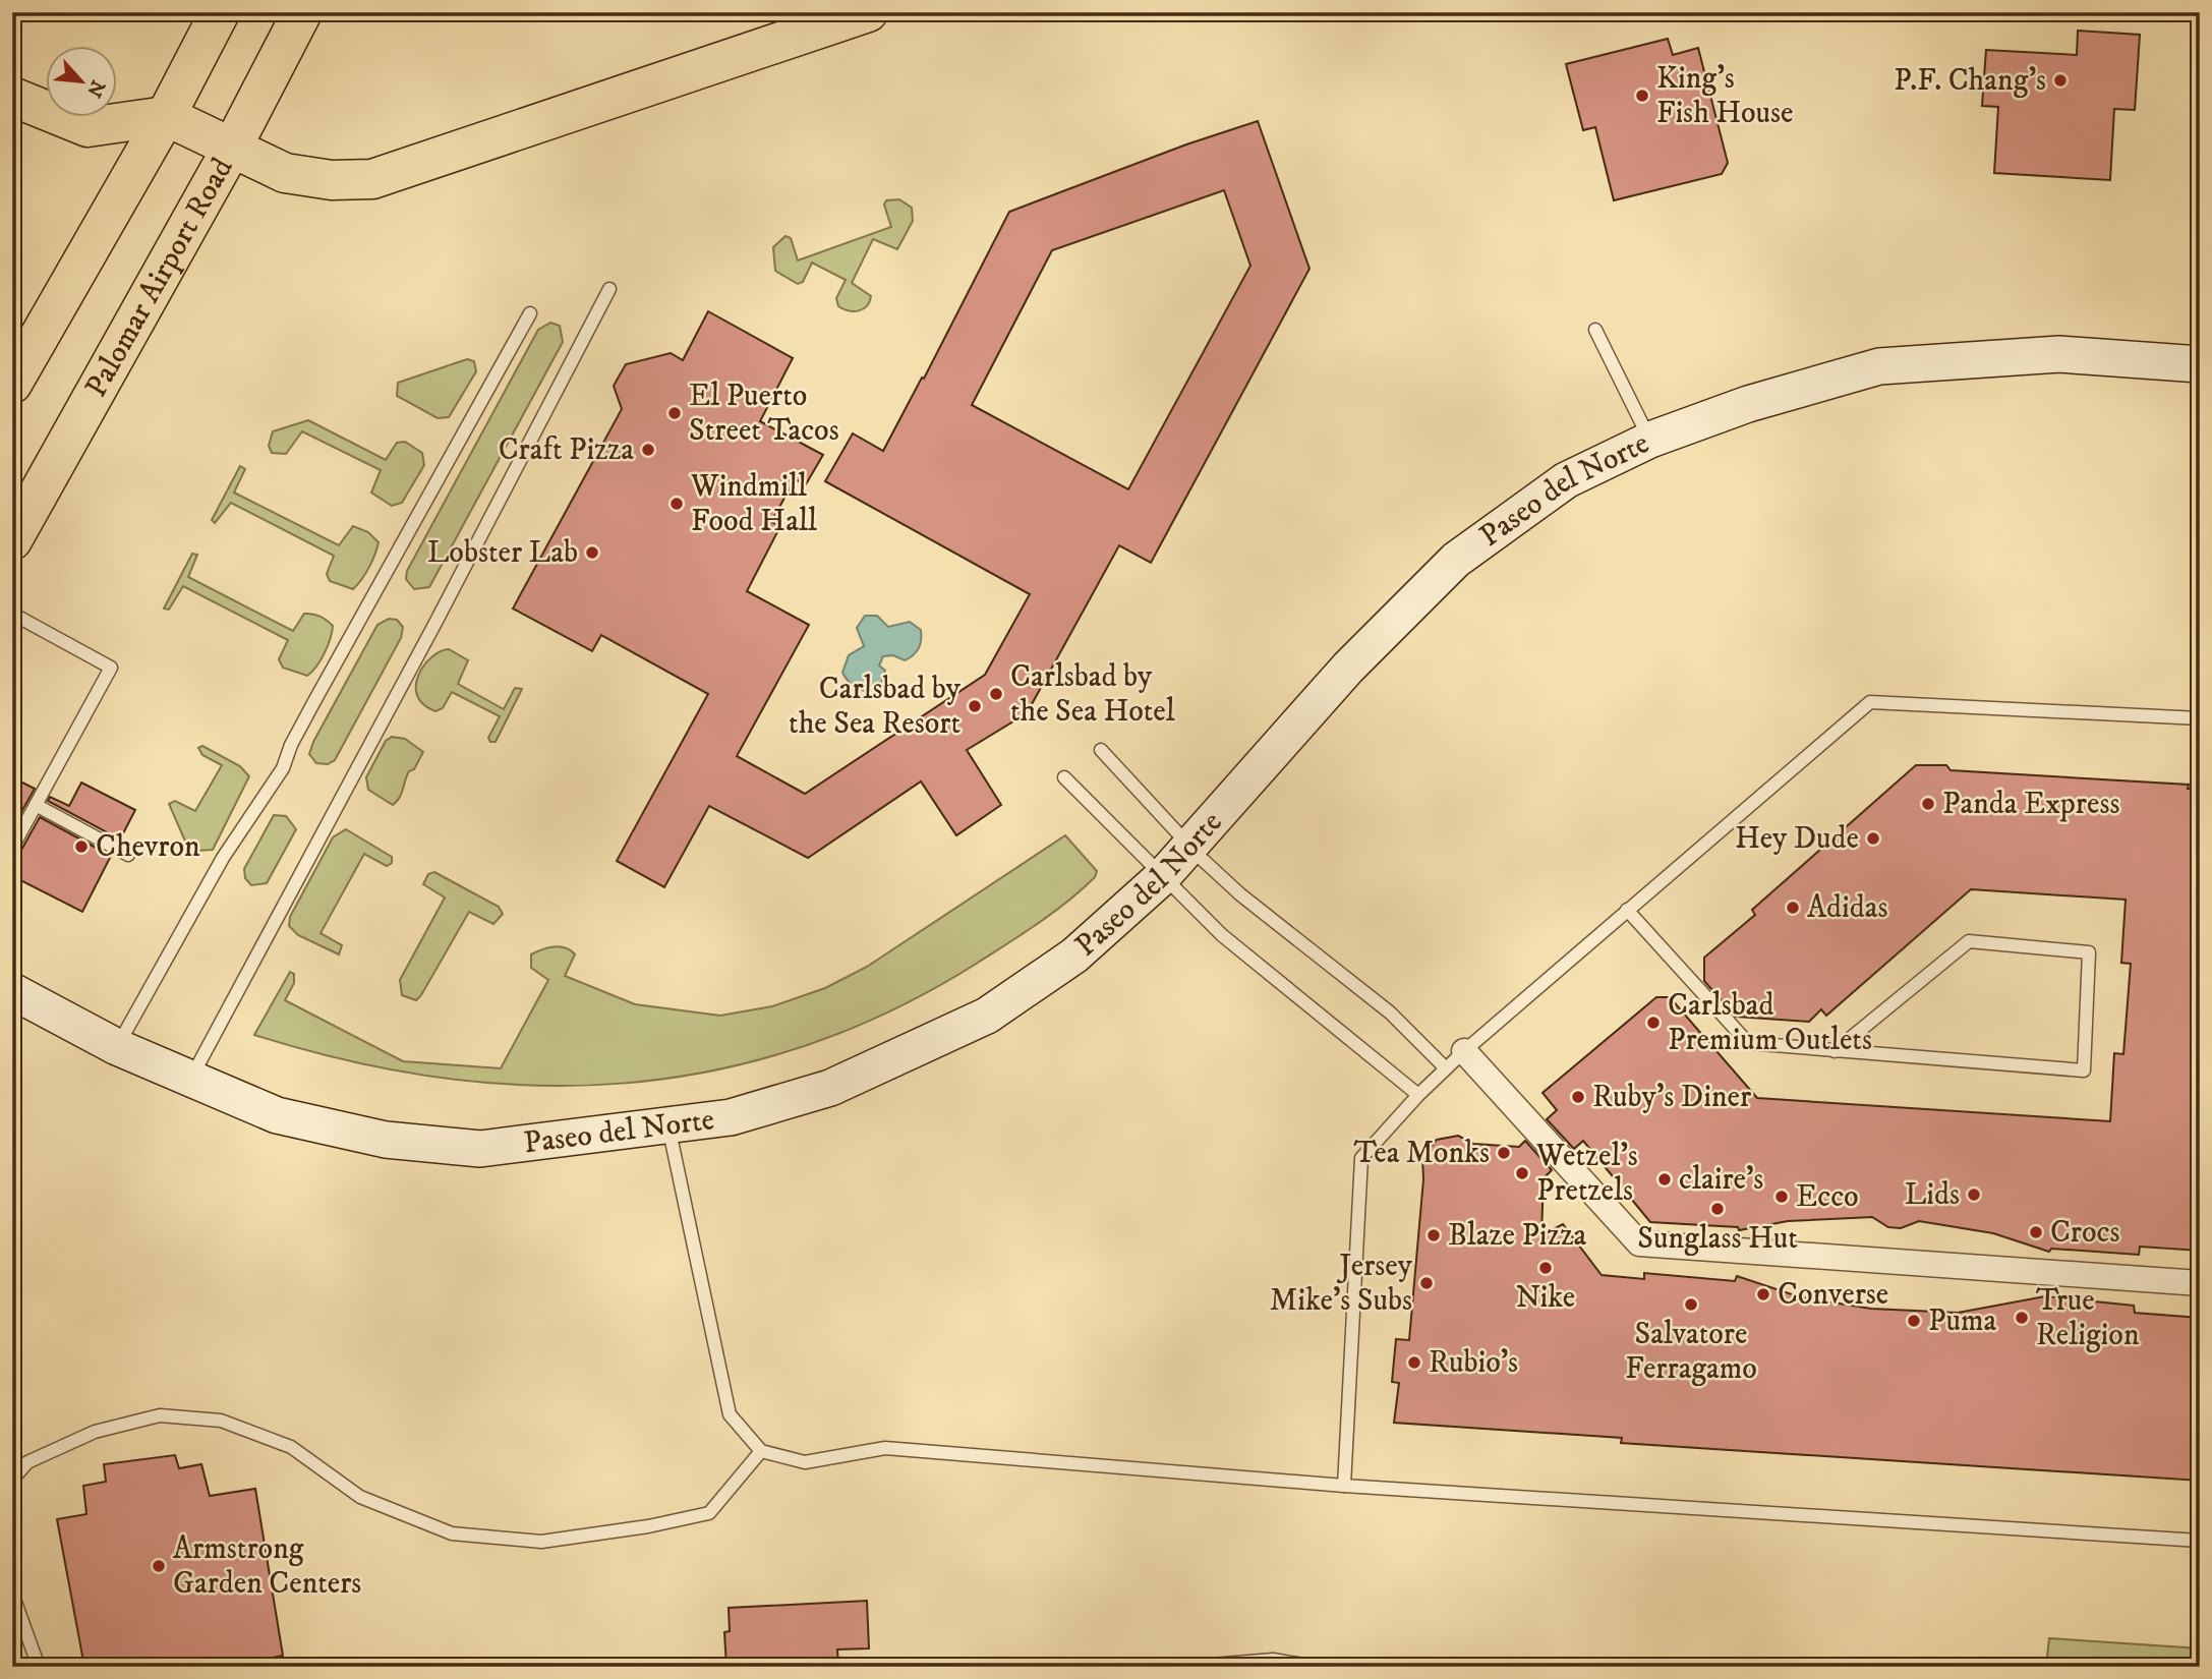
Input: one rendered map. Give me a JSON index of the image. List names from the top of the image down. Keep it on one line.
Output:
{"streets":{"main road":["Palomar Airport Road","Paseo del Norte"]},"places":["P.F. Chang's","King's Fish House","El Puerto Street Tacos","Craft Pizza","Windmill Food Hall","Lobster Lab","Carlsbad by the Sea Hotel","Carlsbad by the Sea Resort","Panda Express","Hey Dude","Chevron","Adidas","Carlsbad Premium Outlets","Ruby’s Diner","Tea Monks","Wetzel's Pretzels","claire's","Lids","Ecco","Sunglass Hut","Crocs","Blaze Pizza","Nike","Jersey Mike's Subs","Converse","Salvatore Ferragamo","True Religion","Puma","Rubio's","Armstrong Garden Centers"],"north":"bottom right"}
